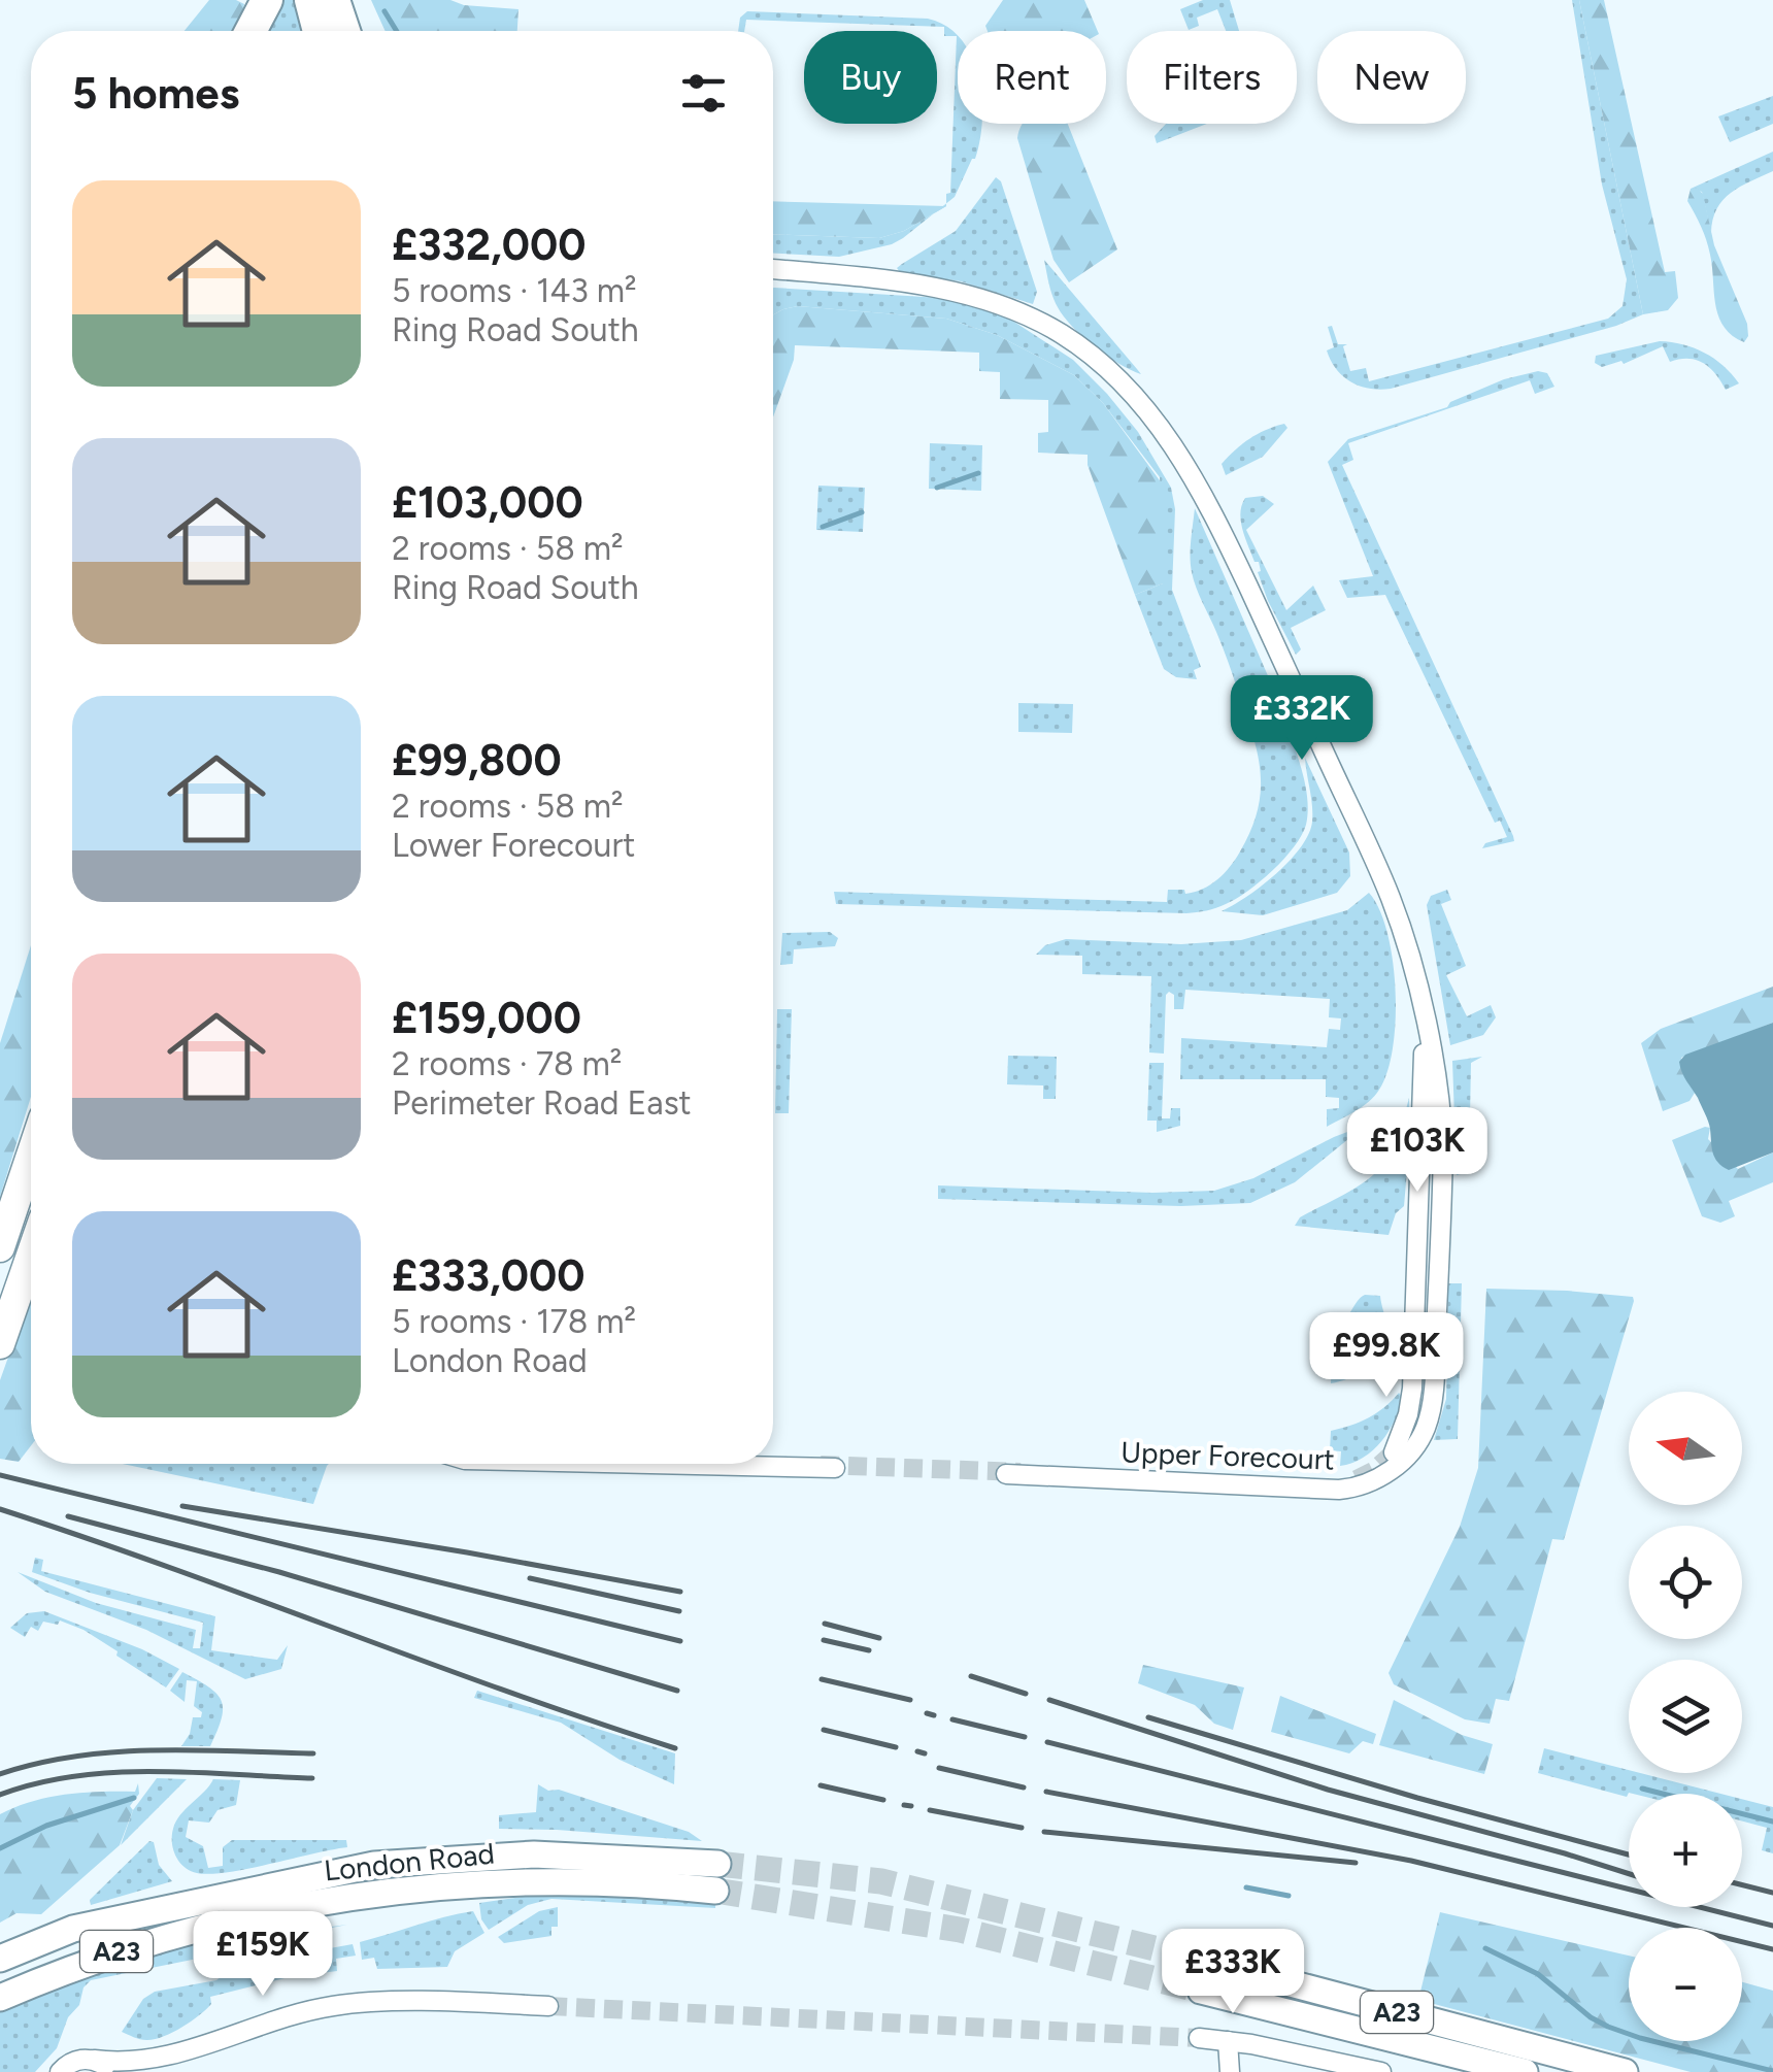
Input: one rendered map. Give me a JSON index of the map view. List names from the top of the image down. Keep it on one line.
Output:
{"streets":{"main road":["London Road","A23"],"street":["Upper Forecourt"]},"north":"left","page":{"chip":["Buy","Rent","Filters","New"],"heading":"5 homes","list":[{"name":"£332,000","note":"5 rooms · 143 m² · Ring Road South"},{"name":"£103,000","note":"2 rooms · 58 m² · Ring Road South"},{"name":"£99,800","note":"2 rooms · 58 m² · Lower Forecourt"},{"name":"£159,000","note":"2 rooms · 78 m² · Perimeter Road East"},{"name":"£333,000","note":"5 rooms · 178 m² · London Road"}],"price":["£332K","£103K","£99.8K","£159K","£333K"],"map_buttons":["+","−"]}}
